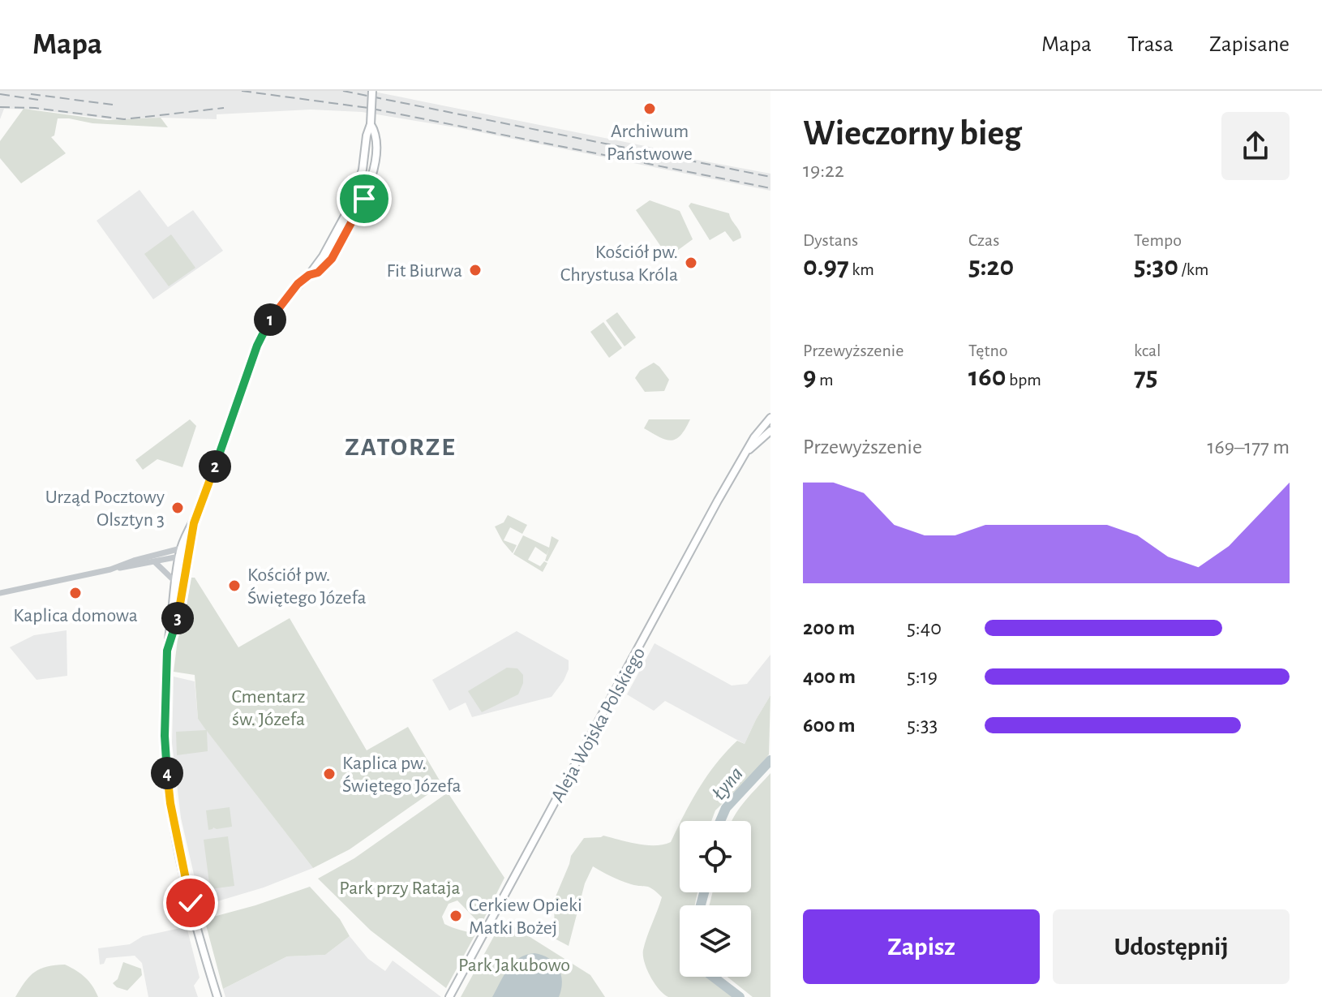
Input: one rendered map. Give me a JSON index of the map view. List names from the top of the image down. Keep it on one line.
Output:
{"streets":{"main road":["Aleja Wojska Polskiego"]},"districts":["ZATORZE"],"water":["Łyna"],"parks":["Cmentarz św. Józefa","Park przy Rataja","Park Jakubowo"],"places":["Archiwum Państwowe","Kościół pw. Chrystusa Króla","Fit Biurwa","Urząd Pocztowy Olsztyn 3","Kościół pw. Świętego Józefa","Kaplica domowa","Kaplica pw. Świętego Józefa","Cerkiew Opieki Matki Bożej"],"page":{"header":"Mapa","nav":["Mapa","Trasa","Zapisane"],"heading":["Wieczorny bieg","19:22"],"stats":[["Dystans","0.97 km"],["Czas","5:20"],["Tempo","5:30 /km"],["Przewyższenie","9 m"],["Tętno","160 bpm"],["kcal","75"]],"pins":["1","2","3","4"],"chart":["Przewyższenie","169–177 m"],"list":[{"name":"200 m","note":"5:40"},{"name":"400 m","note":"5:19"},{"name":"600 m","note":"5:33"}],"buttons":["Zapisz","Udostępnij"]}}
